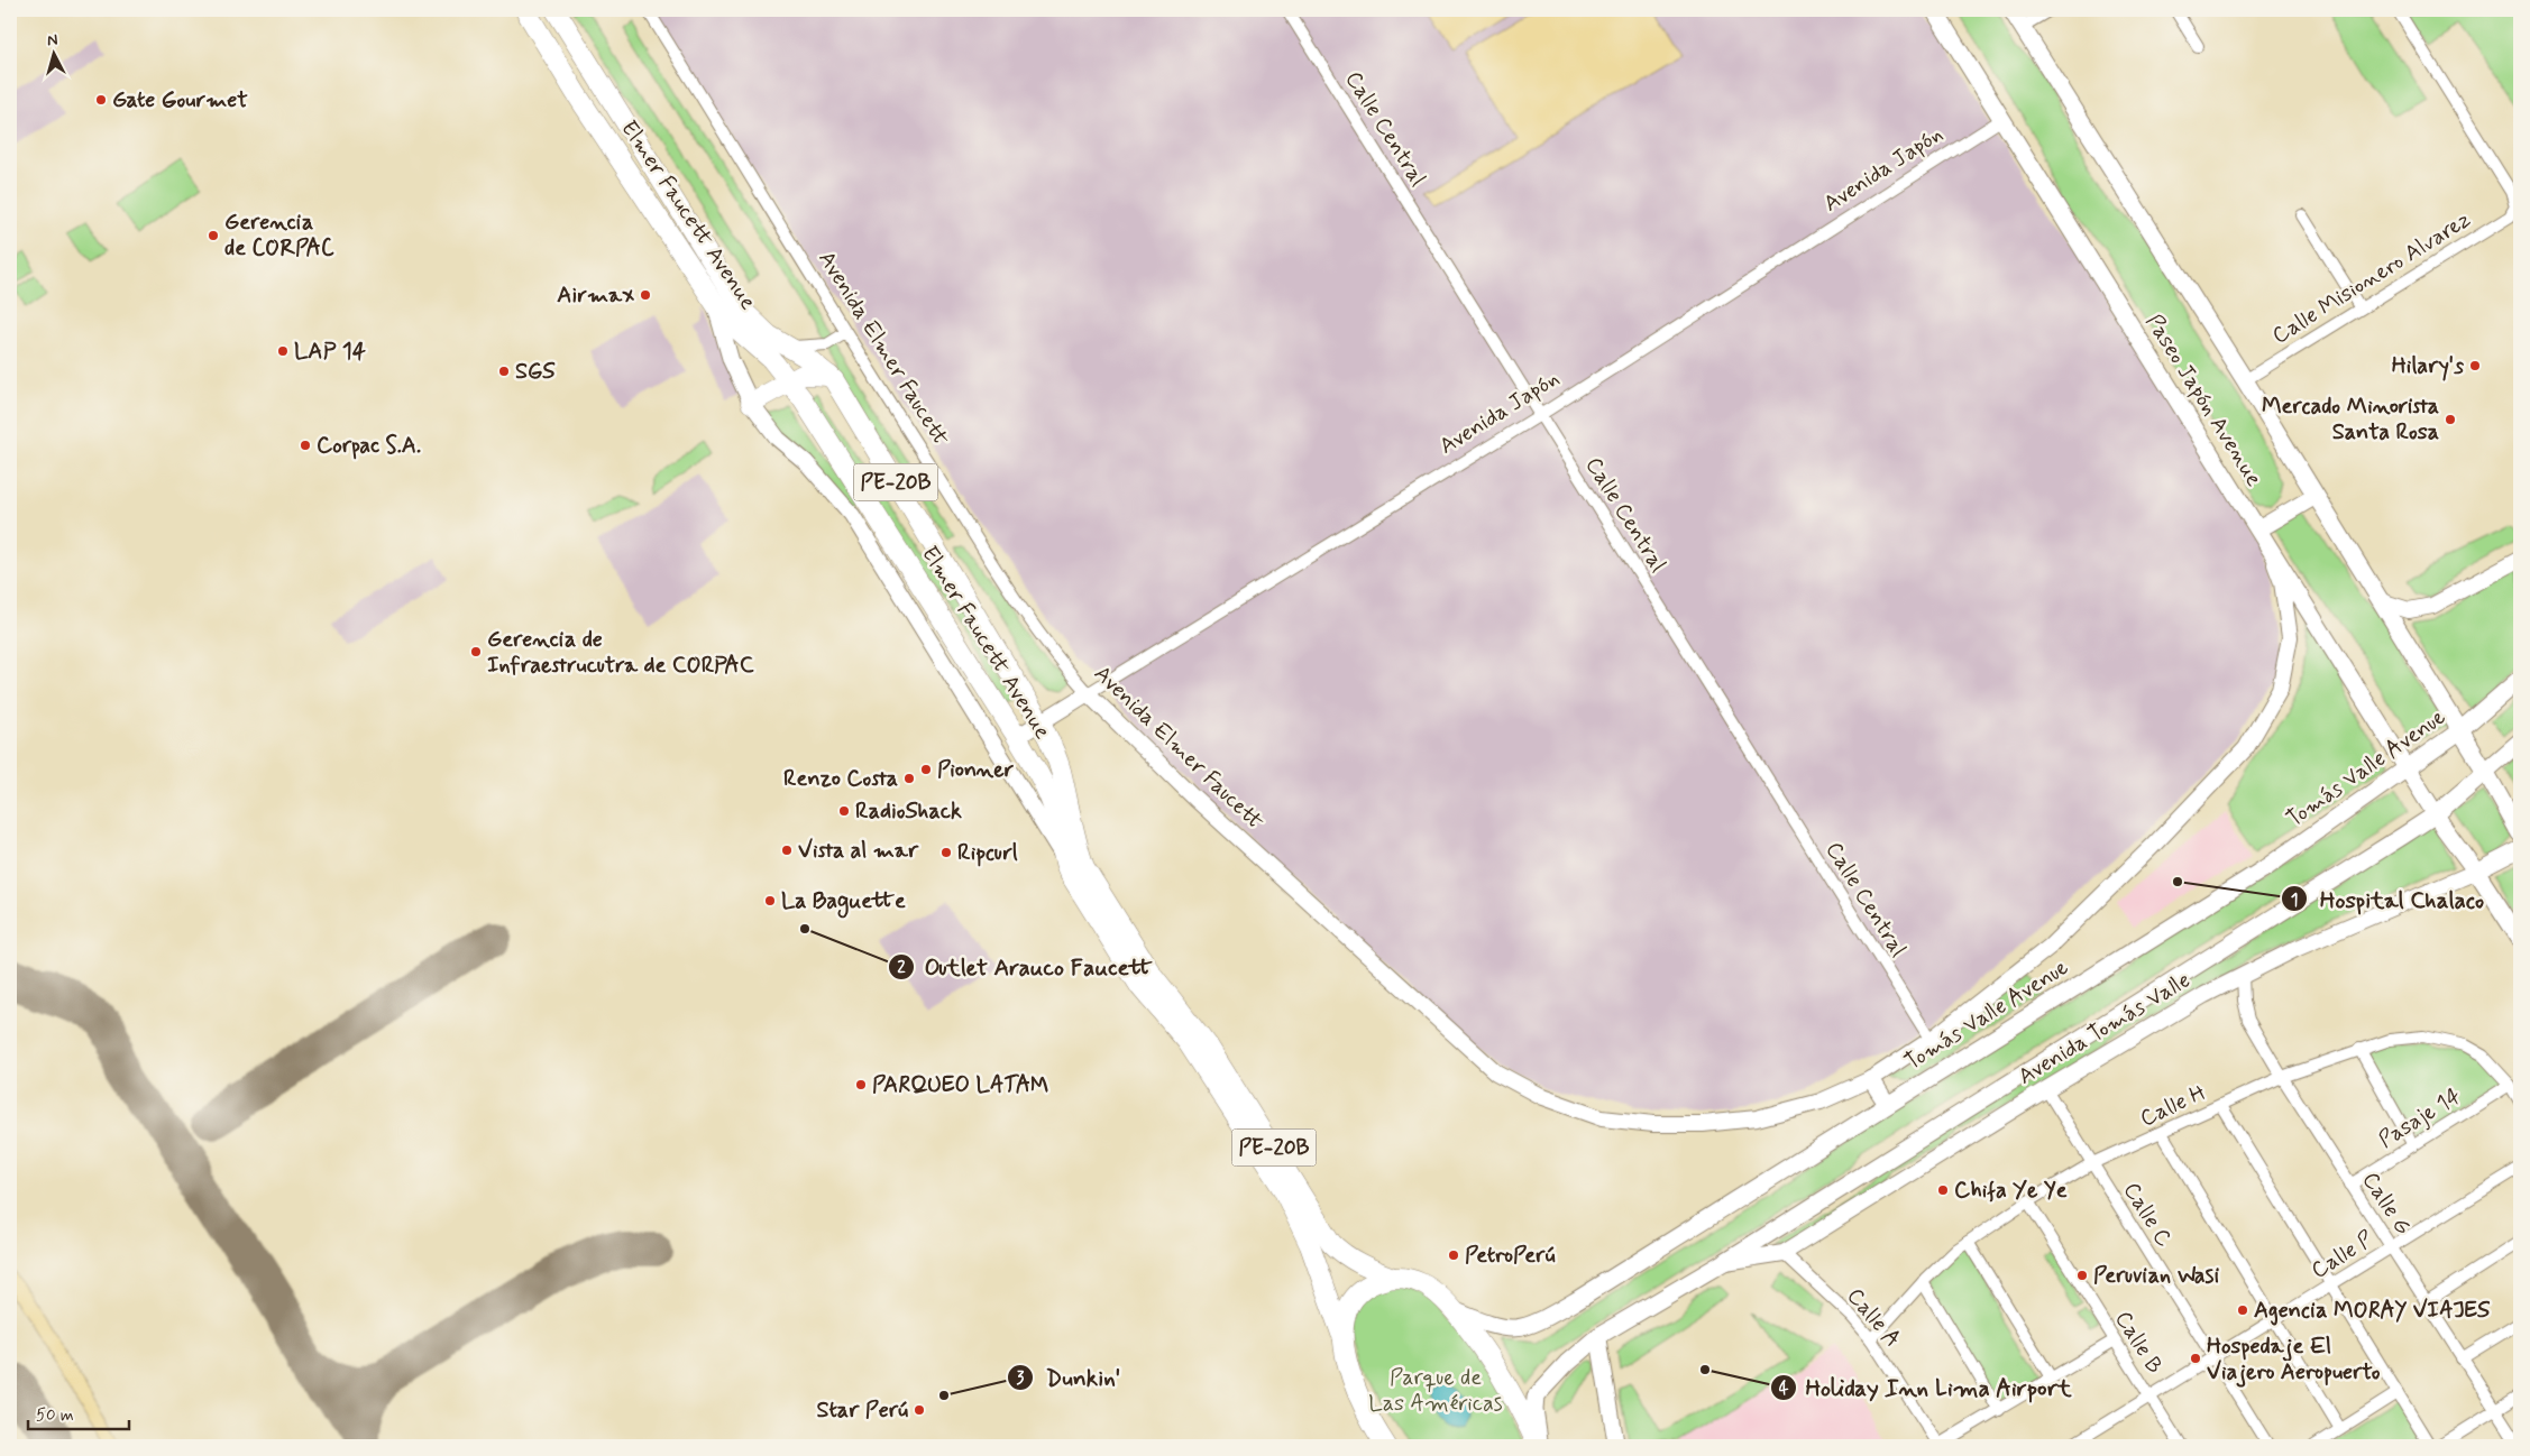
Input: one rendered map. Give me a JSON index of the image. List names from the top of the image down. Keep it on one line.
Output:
{"streets":{"highway":["Elmer Faucett Avenue","PE-20B"],"main road":["Avenida Japón","Avenida Elmer Faucett","Paseo Japón Avenue","Tomás Valle Avenue","Avenida Tomás Valle"],"street":["Calle Central","Calle Misionero Alvarez","Calle H","Pasaje 14","Calle G","Calle C","Calle P","Calle A","Calle B"]},"crossings":[["Calle Central","Avenida Japón"],["Calle Central","Avenida Elmer Faucett"],["Avenida Japón","Elmer Faucett Avenue"],["Avenida Japón","Avenida Elmer Faucett"],["Avenida Japón","Paseo Japón Avenue"],["Elmer Faucett Avenue","PE-20B"],["Calle Misionero Alvarez","Paseo Japón Avenue"],["Paseo Japón Avenue","Tomás Valle Avenue"],["Paseo Japón Avenue","Avenida Tomás Valle"],["PE-20B","Tomás Valle Avenue"],["Avenida Tomás Valle","Calle G"],["Avenida Tomás Valle","Calle C"],["Avenida Tomás Valle","Calle A"],["Calle H","Pasaje 14"],["Calle H","Calle G"],["Calle H","Calle C"],["Calle H","Calle A"],["Calle H","Calle B"],["Pasaje 14","Calle G"],["Calle G","Calle P"],["Calle C","Calle P"],["Calle P","Calle B"]],"parks":["Parque de Las Américas"],"places":["Gate Gourmet","Gerencia de CORPAC","Airmax","LAP 14","Hilary's","SGS","Mercado Minorista Santa Rosa","Corpac S.A.","Gerencia de Infraestrucutra de CORPAC","Pionner","Renzo Costa","RadioShack","Vista al mar","Ripcurl","Hospital Chalaco","La Baguette","Outlet Arauco Faucett","PARQUEO LATAM","Chifa Ye Ye","PetroPerú","Peruvian Wasi","Agencia MORAY VIAJES","Hospedaje El Viajero Aeropuerto","Holiday Inn Lima Airport","Dunkin'","Star Perú"],"scale_bar":"50 m","north":"top"}
